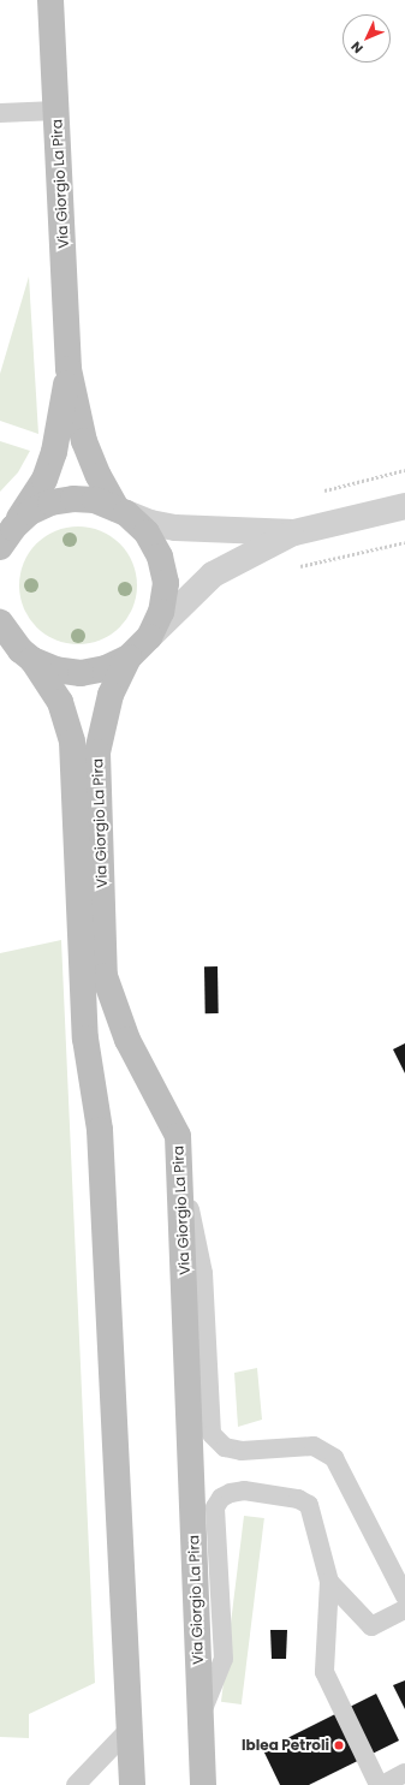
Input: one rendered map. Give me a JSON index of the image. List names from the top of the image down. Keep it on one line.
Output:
{"streets":{"main road":["Via Giorgio La Pira"]},"places":["Iblea Petroli"],"north":"bottom left"}
